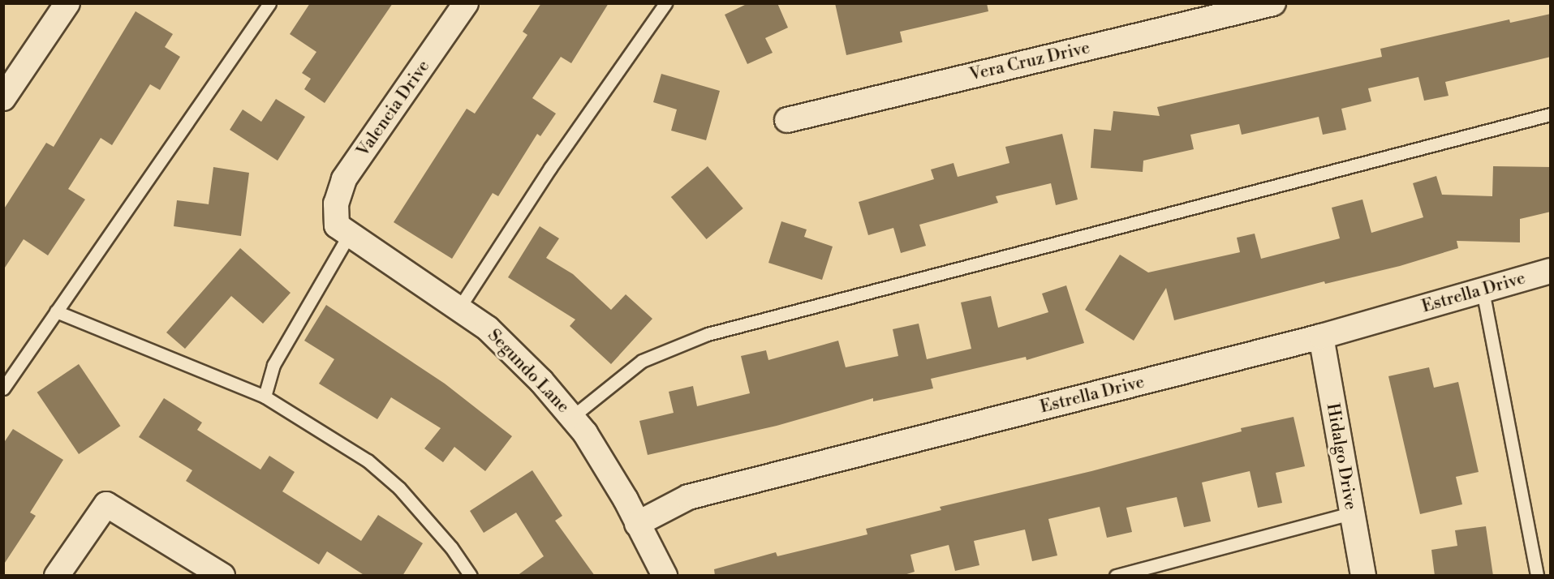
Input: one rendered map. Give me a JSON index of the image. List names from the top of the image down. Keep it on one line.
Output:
{"streets":{"street":["Vera Cruz Drive","Valencia Drive","Estrella Drive","Segundo Lane","Hidalgo Drive"]},"crossings":[["Valencia Drive","Segundo Lane"],["Estrella Drive","Segundo Lane"],["Estrella Drive","Hidalgo Drive"]]}
